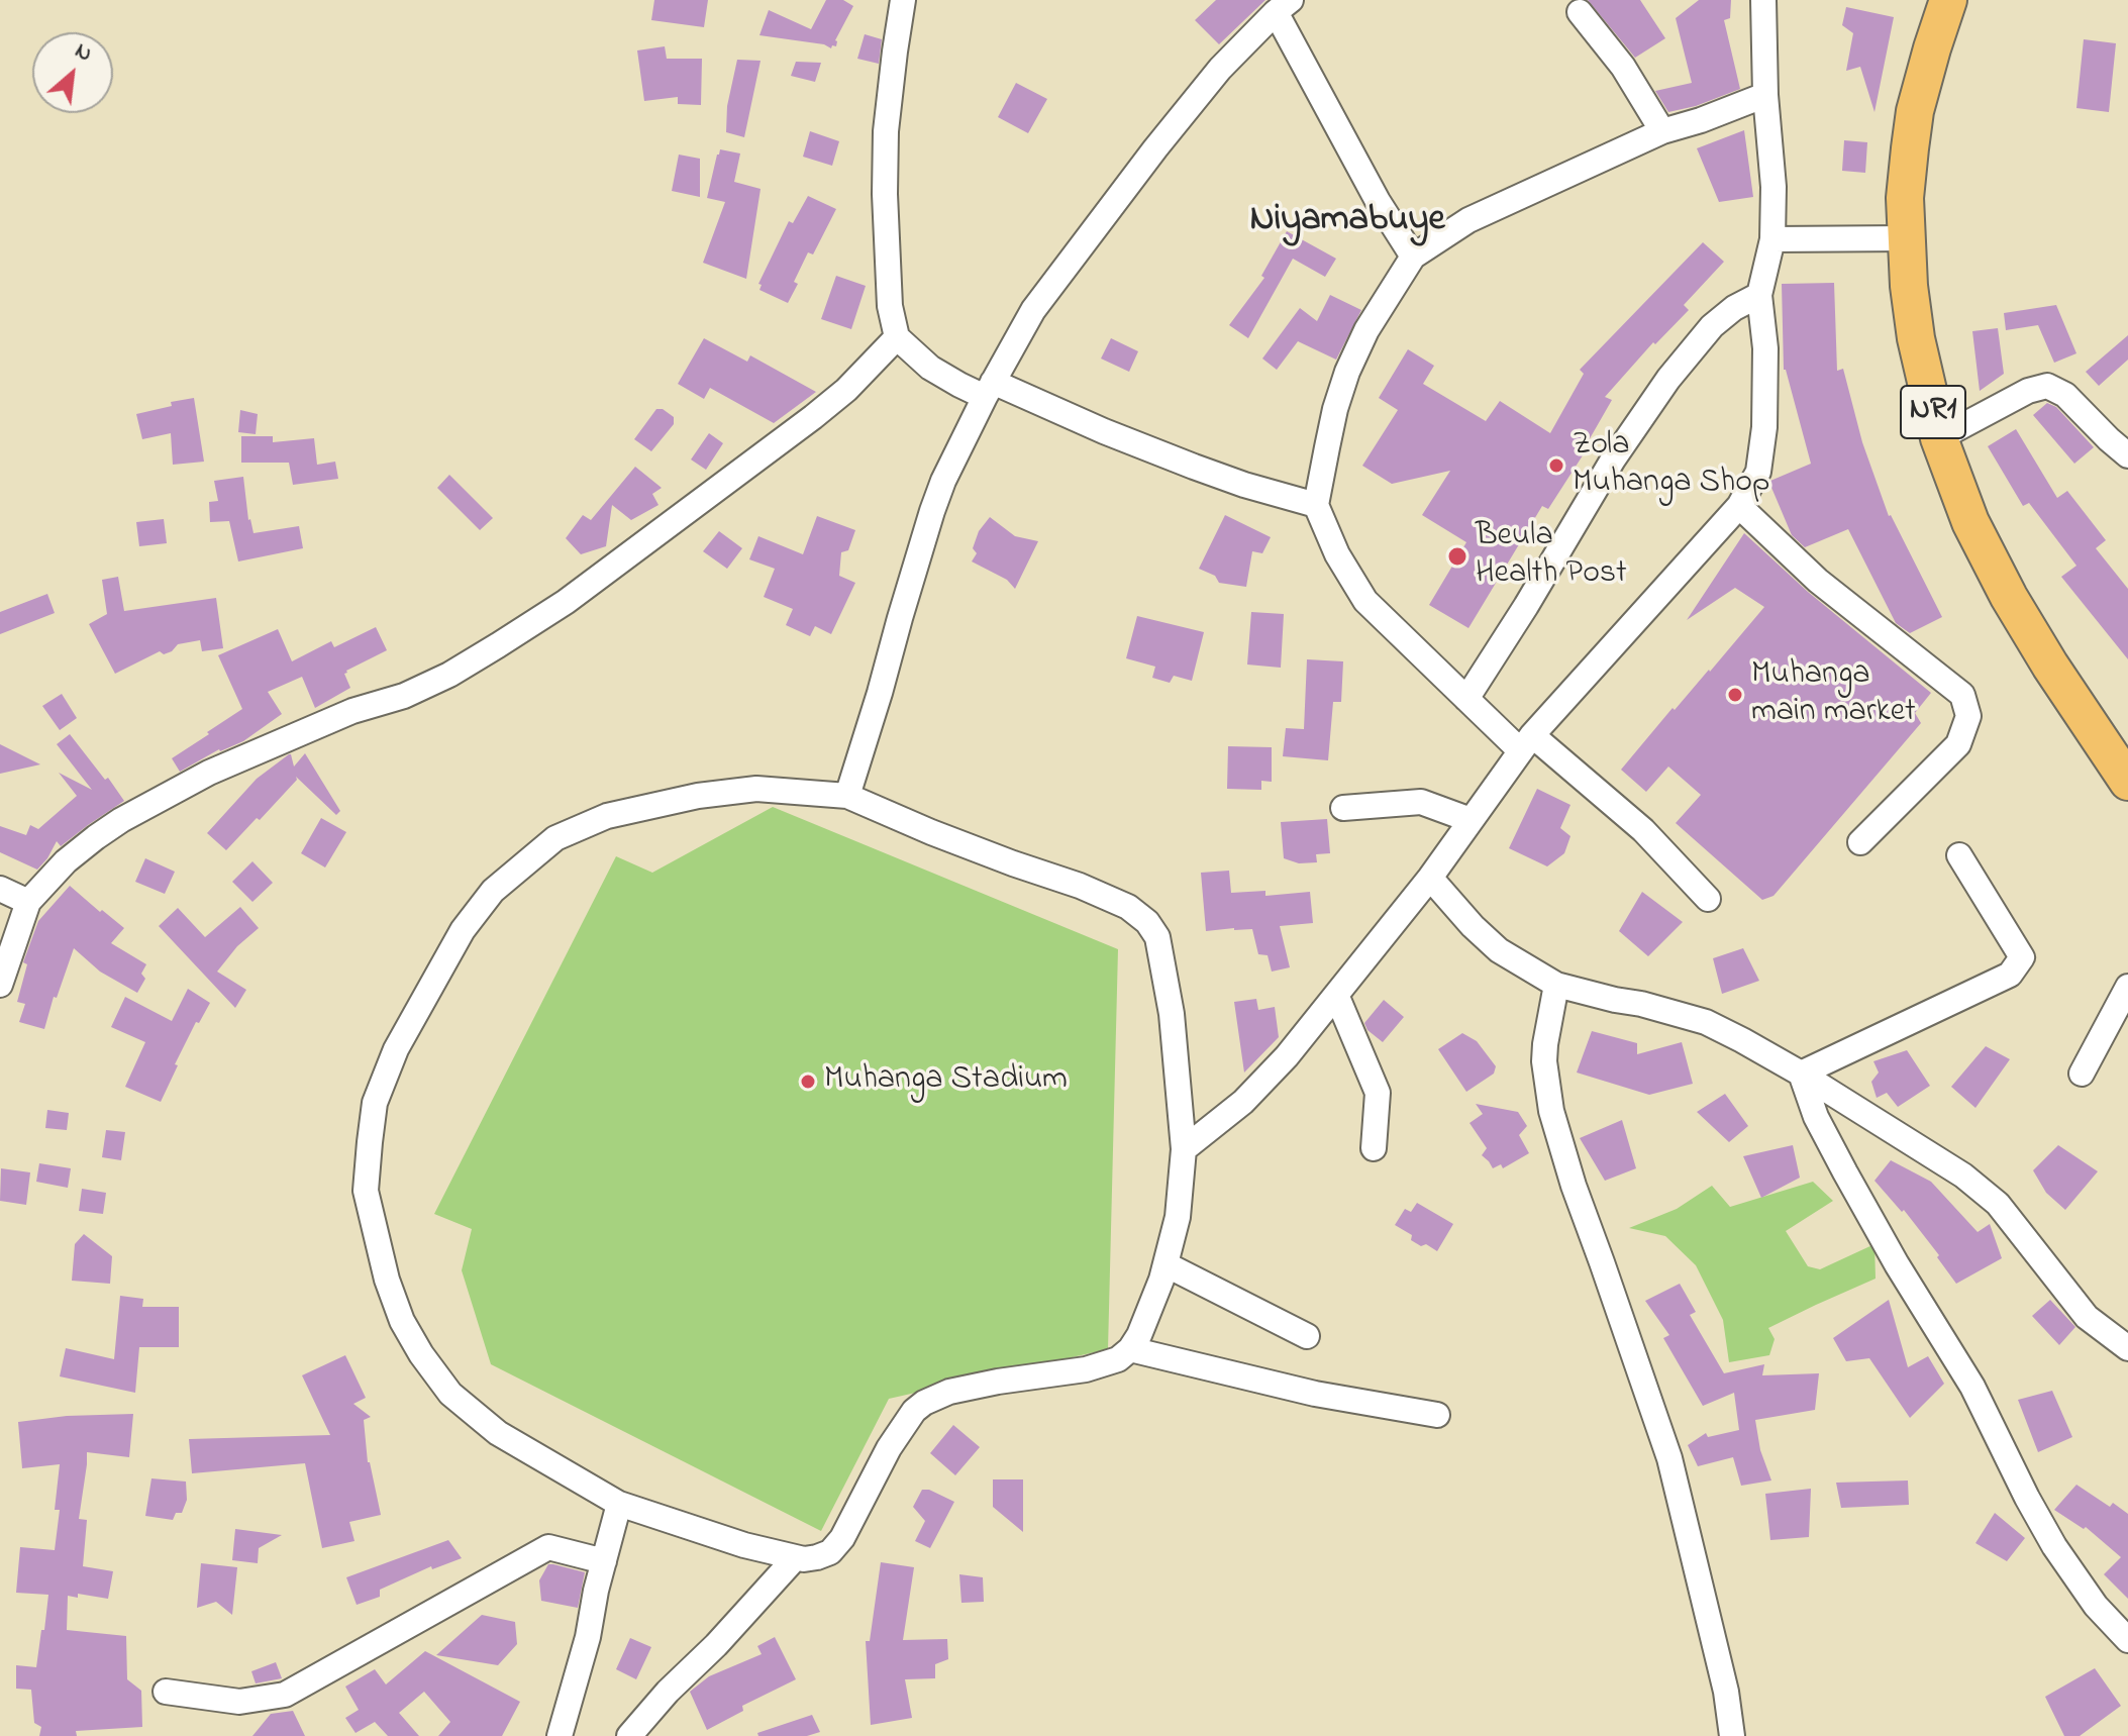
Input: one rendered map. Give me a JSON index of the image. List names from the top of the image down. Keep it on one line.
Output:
{"streets":{"highway":["NR1"]},"districts":["Niyamabuye"],"places":["Zola Muhanga Shop","Beula Health Post","Muhanga main market","Muhanga Stadium"],"north":"top right"}
